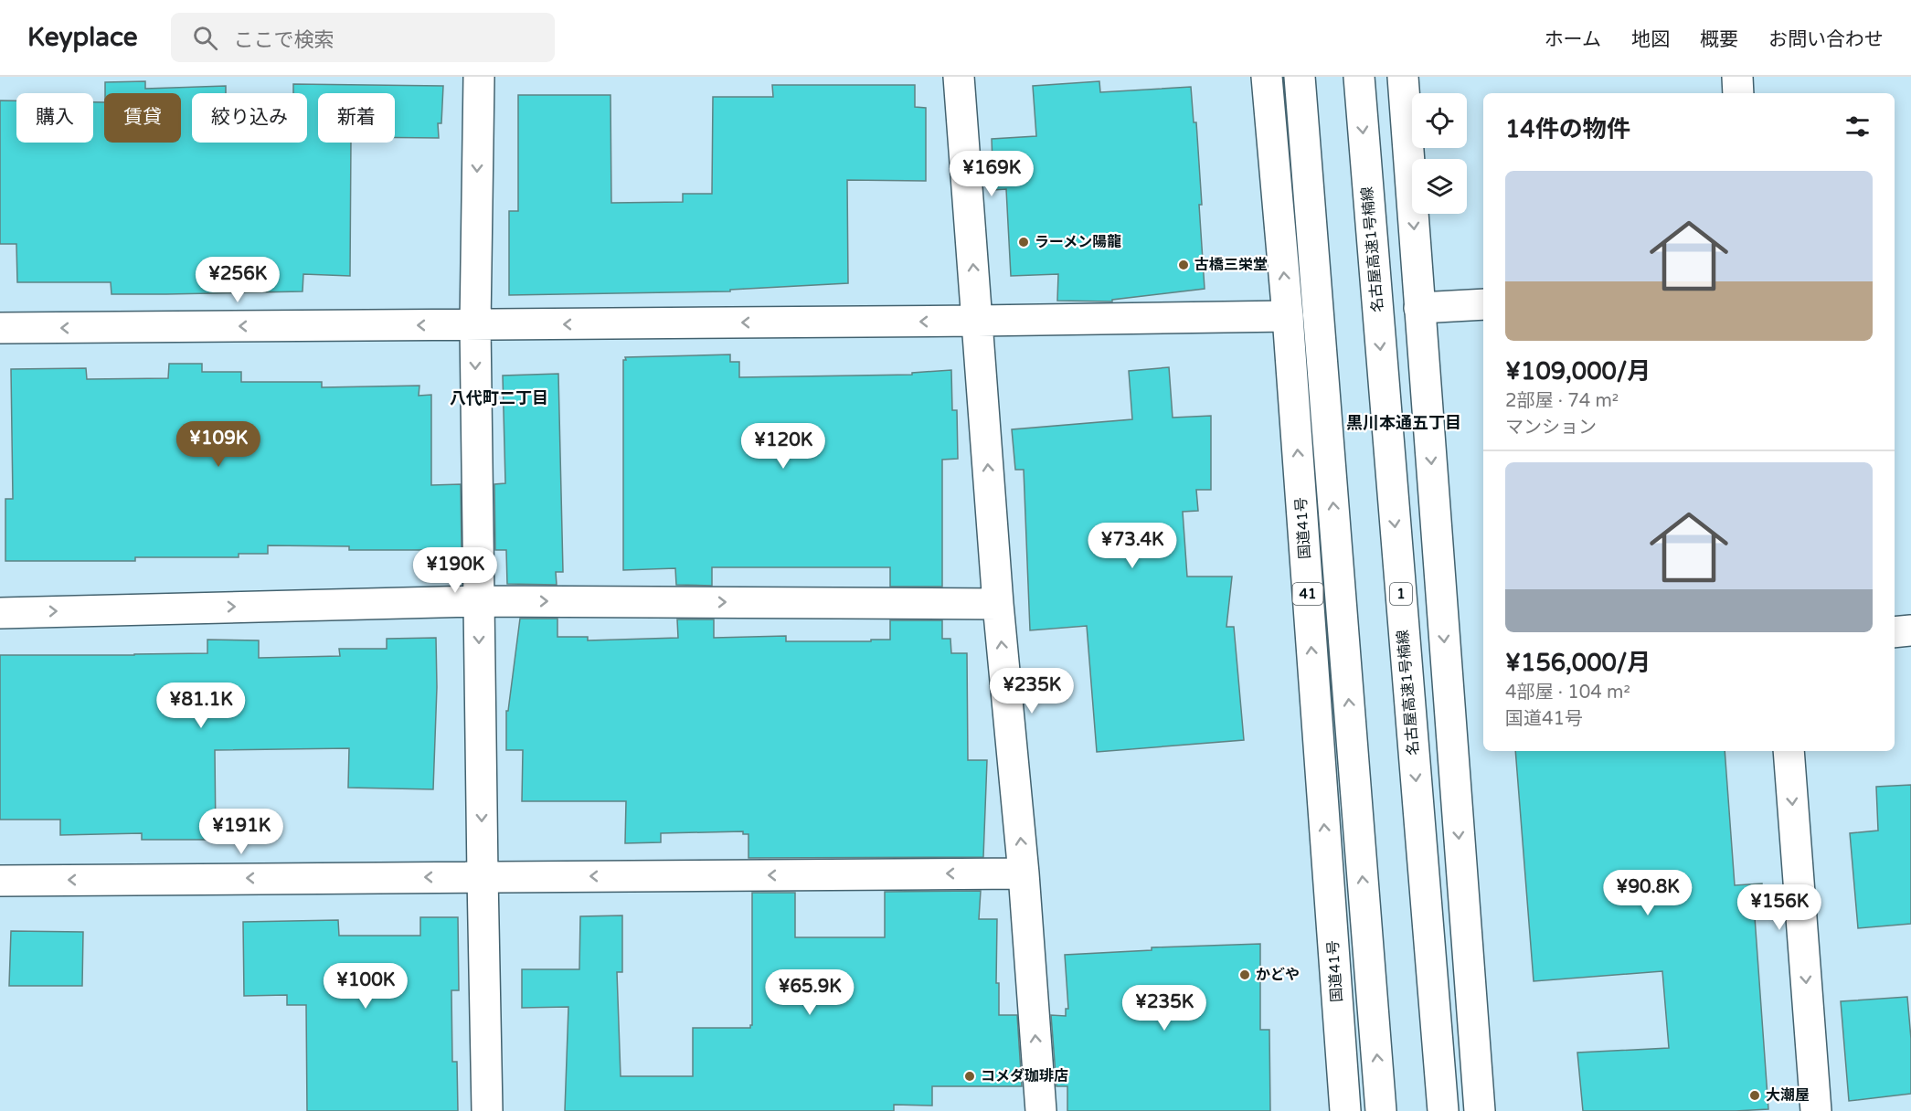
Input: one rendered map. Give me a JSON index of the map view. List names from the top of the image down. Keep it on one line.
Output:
{"streets":{"main road":["名古屋高速1号楠線","国道41号","41","1"]},"districts":["八代町二丁目","黒川本通五丁目"],"places":["ラーメン陽龍","古橋三栄堂","かどや","コメダ珈琲店","大潮屋"],"page":{"header":"Keyplace","search":"ここで検索","nav":["ホーム","地図","概要","お問い合わせ"],"chip":["購入","賃貸","絞り込み","新着"],"heading":"14件の物件","price":["¥169K","¥256K","¥109K","¥120K","¥73.4K","¥190K","¥235K","¥81.1K","¥191K","¥90.8K","¥156K","¥100K","¥65.9K","¥235K"],"list":[{"name":"¥109,000/月","note":"2部屋 · 74 m² · マンション"},{"name":"¥156,000/月","note":"4部屋 · 104 m² · 国道41号"}]}}
